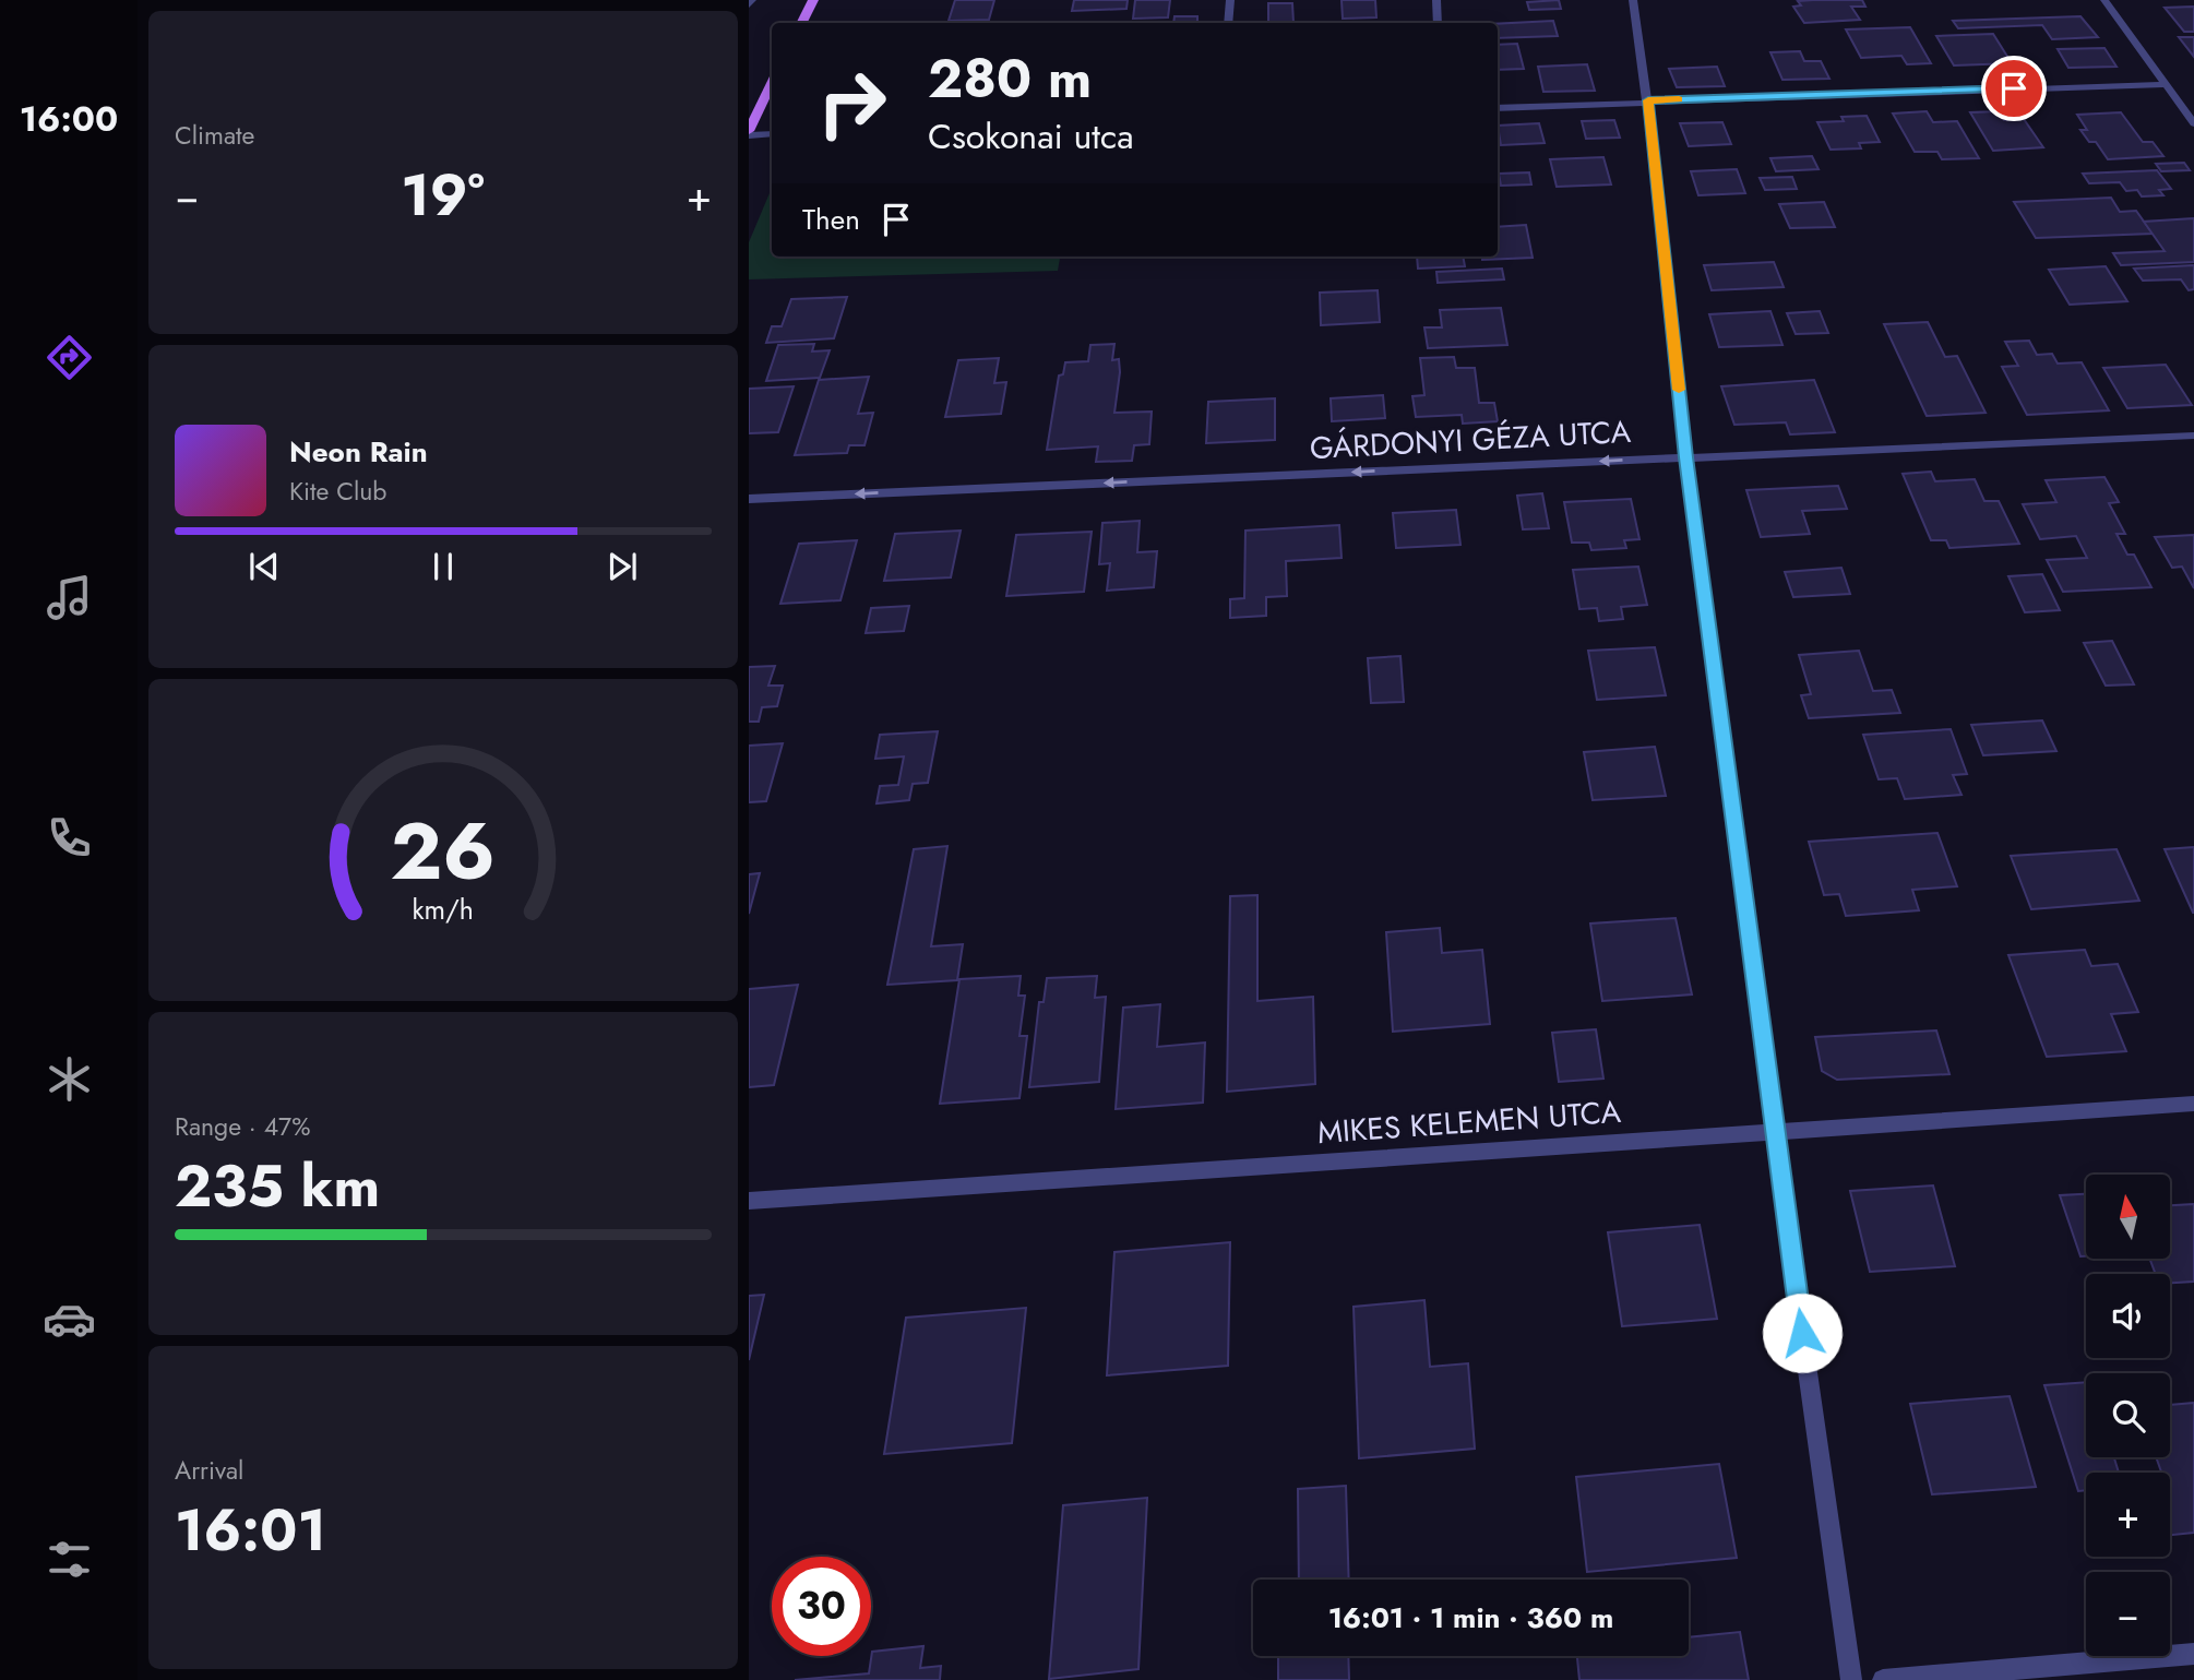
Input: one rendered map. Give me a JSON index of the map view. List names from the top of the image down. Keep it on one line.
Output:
{"streets":{"street":["GÁRDONYI GÉZA UTCA","MIKES KELEMEN UTCA"]},"one_way":["GÁRDONYI GÉZA UTCA"],"north":"top","page":{"tabs":"16:00","tile":["Climate",["Range · 47%","235 km"],["Arrival","16:01"]],"turn":["280 m","Csokonai utca"],"heat":["−","19°","+"],"then":"Then","song":["Neon Rain","Kite Club"],"map_buttons":["+","−"],"limit":"30","trip":"16:01 · 1 min · 360 m","gauge":["26","km/h"]}}
